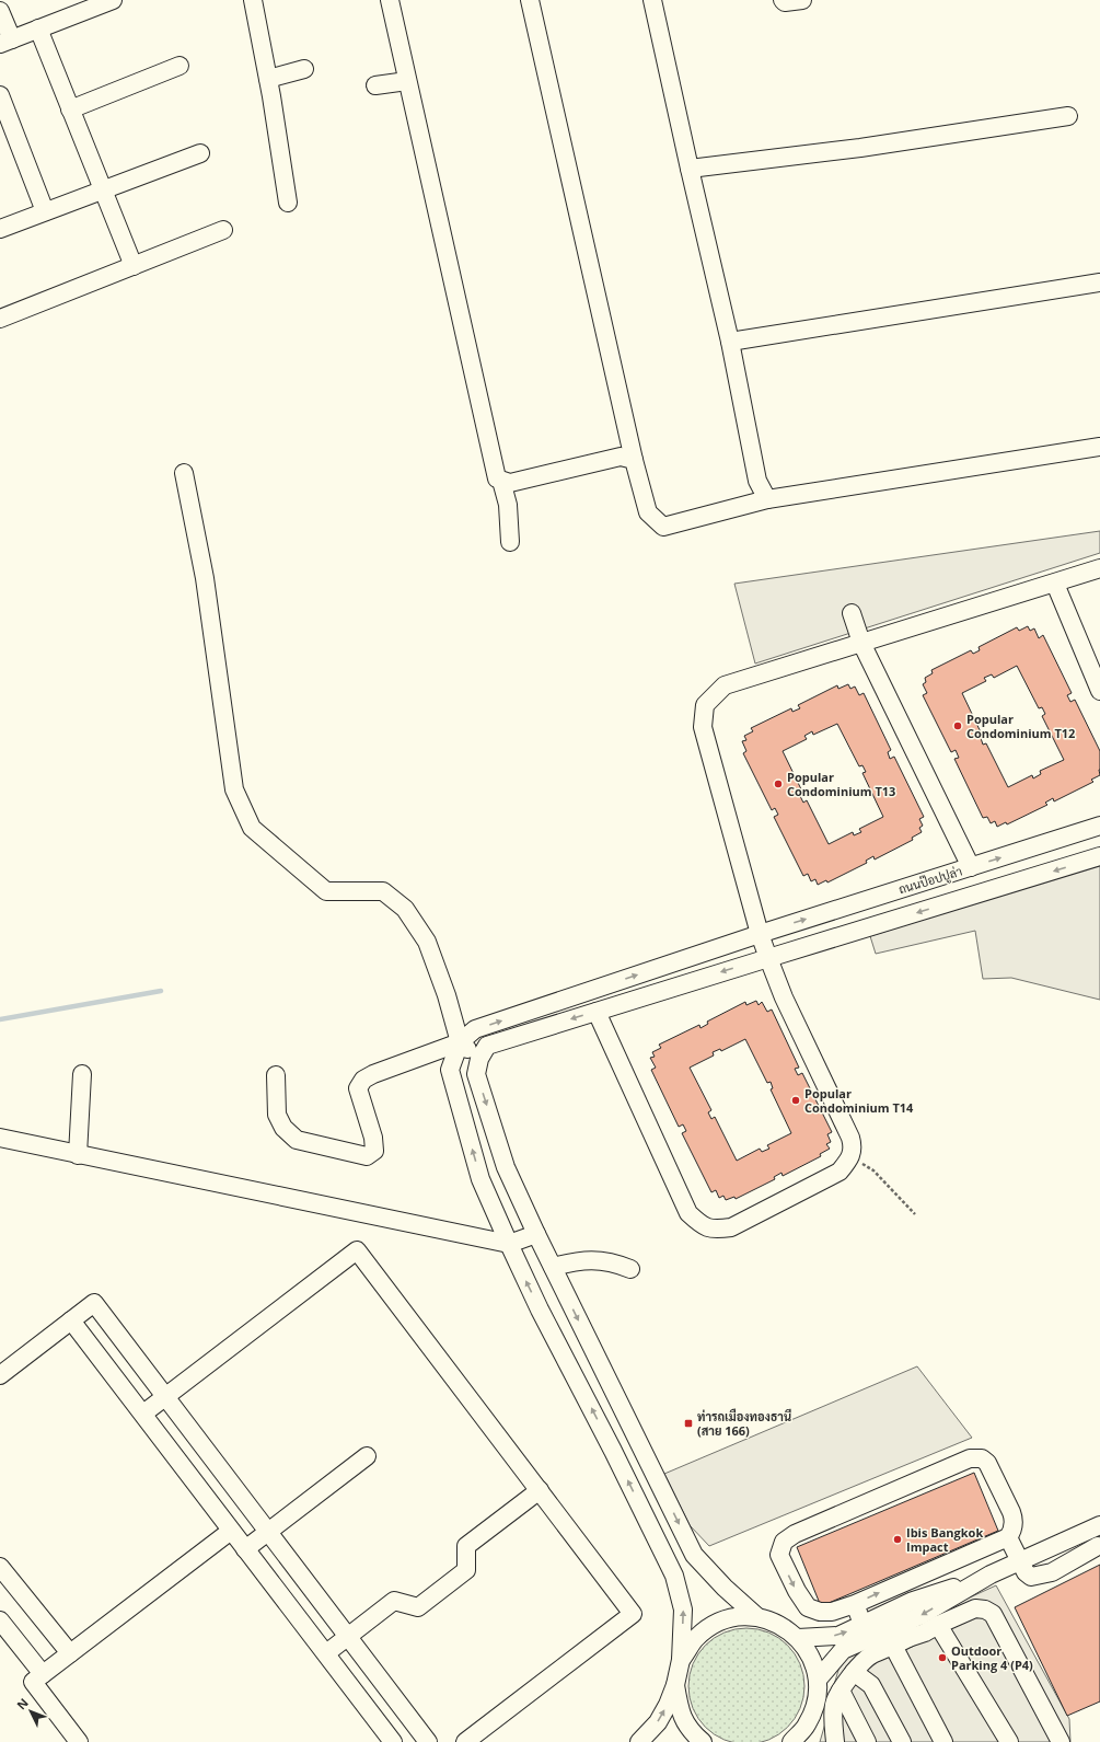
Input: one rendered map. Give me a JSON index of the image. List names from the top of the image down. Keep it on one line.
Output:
{"streets":{"street":["ถนนป๊อปปูล่า"]},"places":{"other":["Popular Condominium T12","Popular Condominium T13","Popular Condominium T14","Ibis Bangkok Impact","Outdoor Parking 4 (P4)"],"transit":["ท่ารถเมืองทองธานี (สาย 166)"]},"north":"top left"}
